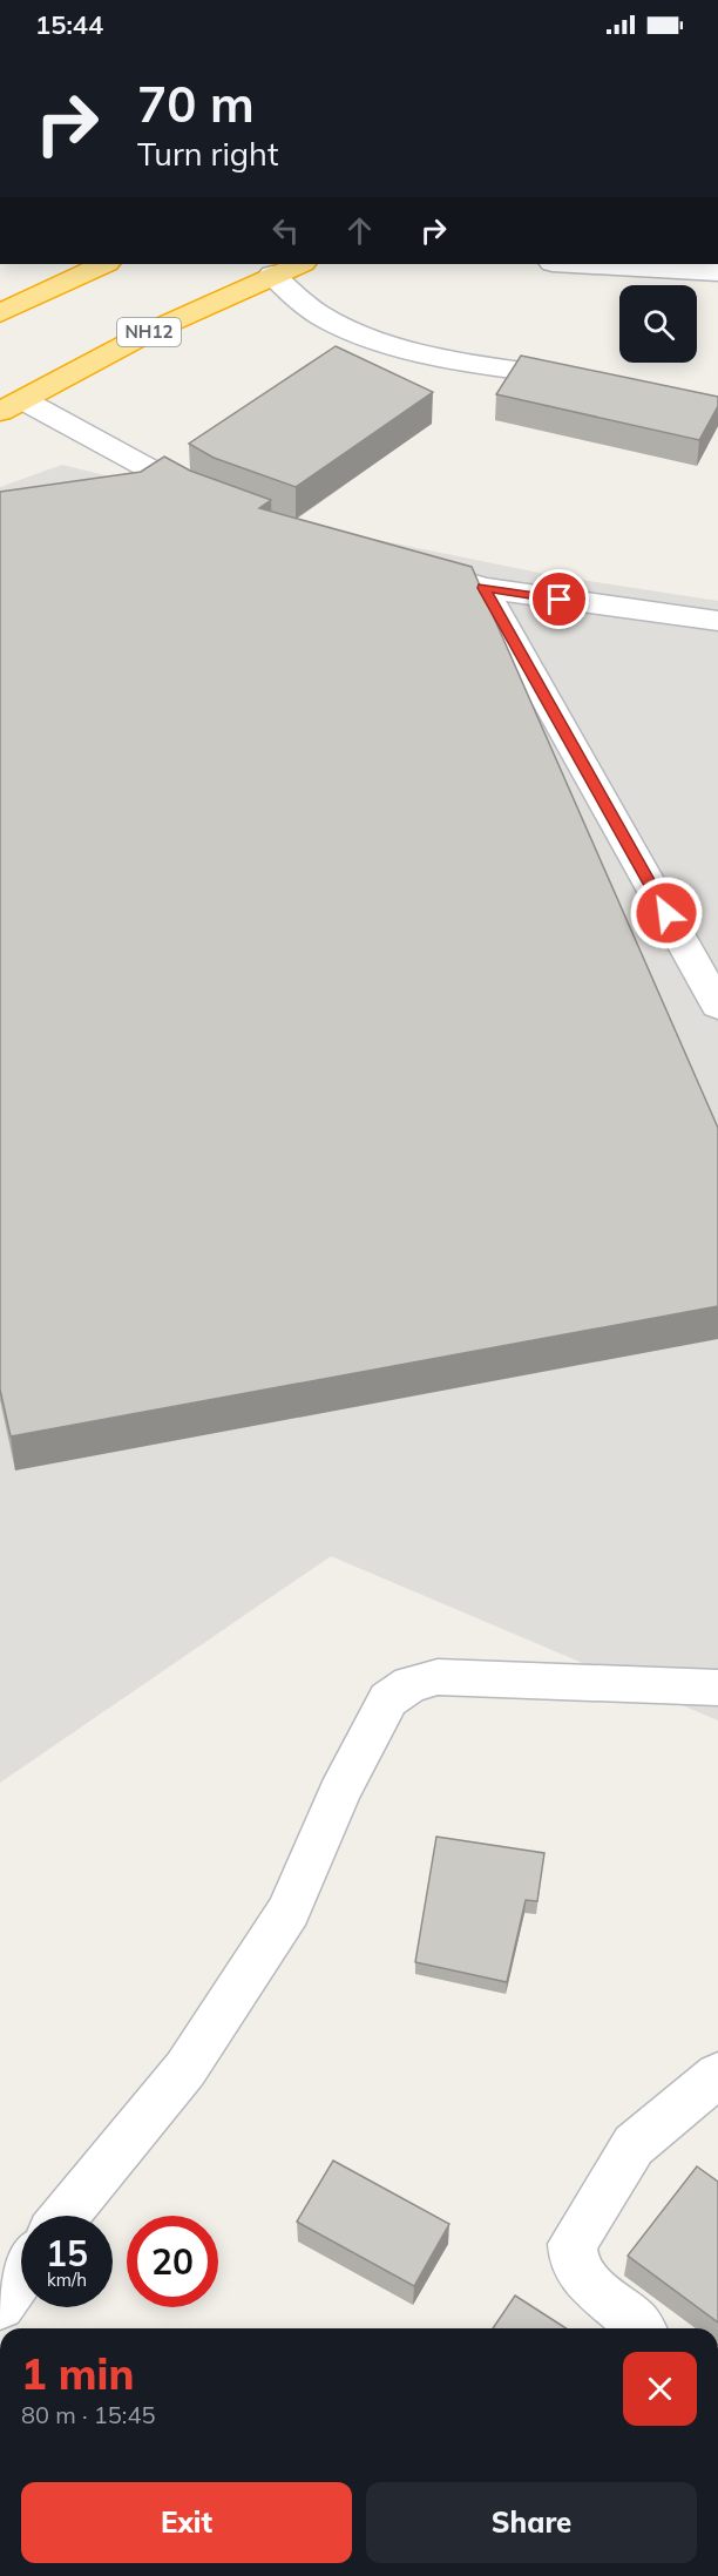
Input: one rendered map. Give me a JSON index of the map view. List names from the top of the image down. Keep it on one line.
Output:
{"streets":{"highway":["NH12"]},"page":{"status":"15:44","turn":["70 m","Turn right"],"speed":"15 km/h","limit":"20","heading":["1 min","80 m · 15:45"],"buttons":["Exit","Share"]}}
